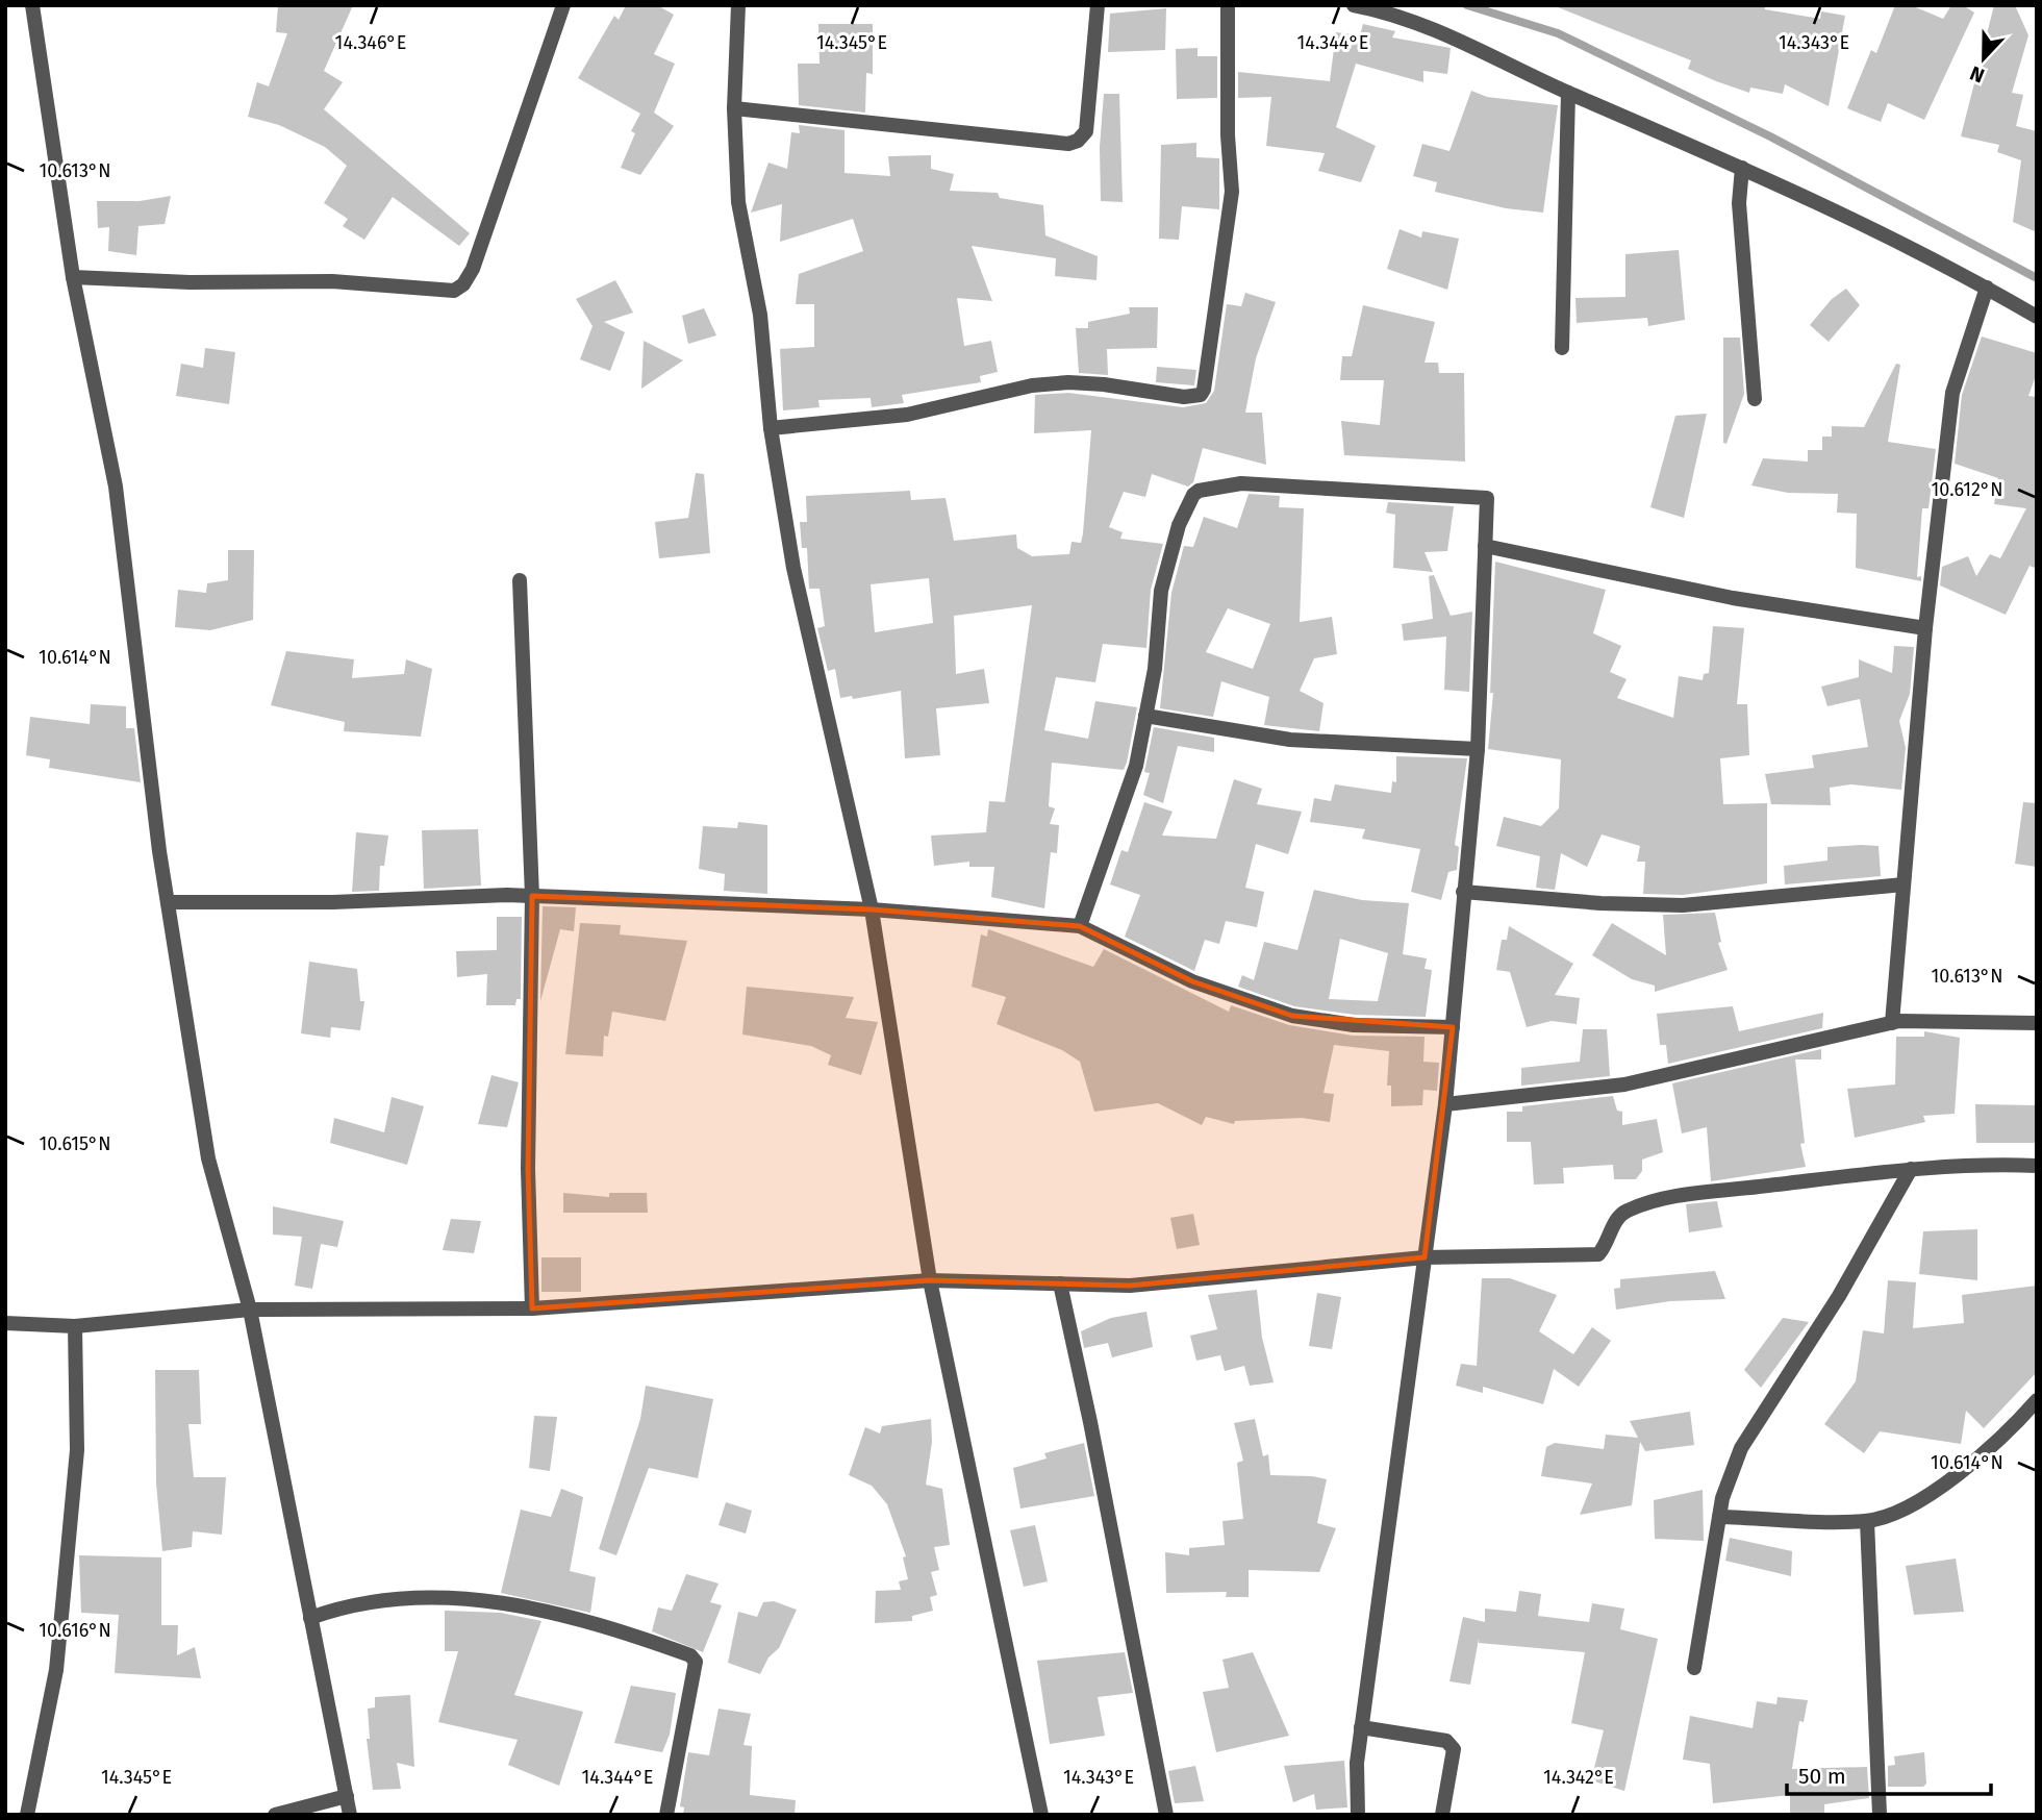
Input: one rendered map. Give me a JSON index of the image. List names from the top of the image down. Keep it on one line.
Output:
{"scale_bar":"50 m","north":"bottom","coordinates":["14.346°E","14.345°E","14.344°E","14.343°E","10.613°N","10.612°N","10.614°N","10.615°N","10.616°N","14.342°E"]}
